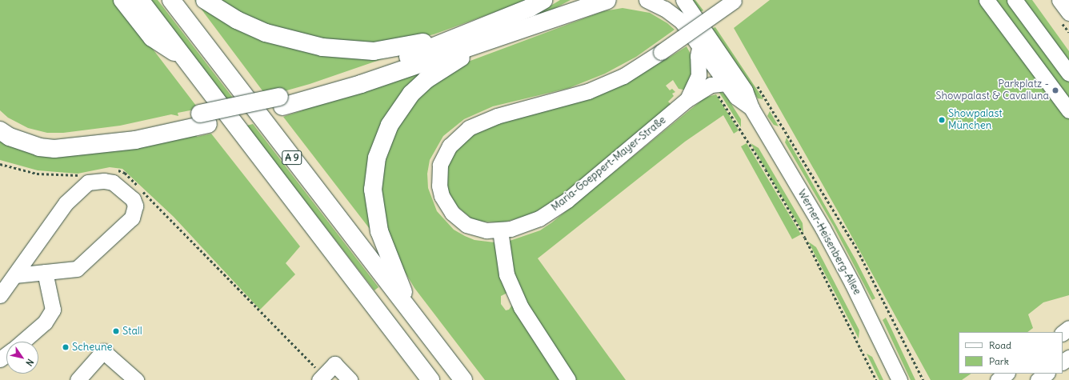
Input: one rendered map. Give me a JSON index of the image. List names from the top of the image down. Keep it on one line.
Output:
{"streets":{"highway":["A 9"],"street":["Maria-Goeppert-Mayer-Straße","Werner-Heisenberg-Allee"]},"crossings":[["Maria-Goeppert-Mayer-Straße","Werner-Heisenberg-Allee"]],"places":["Parkplatz - Showpalast & Cavalluna","Showpalast München","Stall","Scheune"],"legend":["Road","Park"],"north":"bottom right"}
